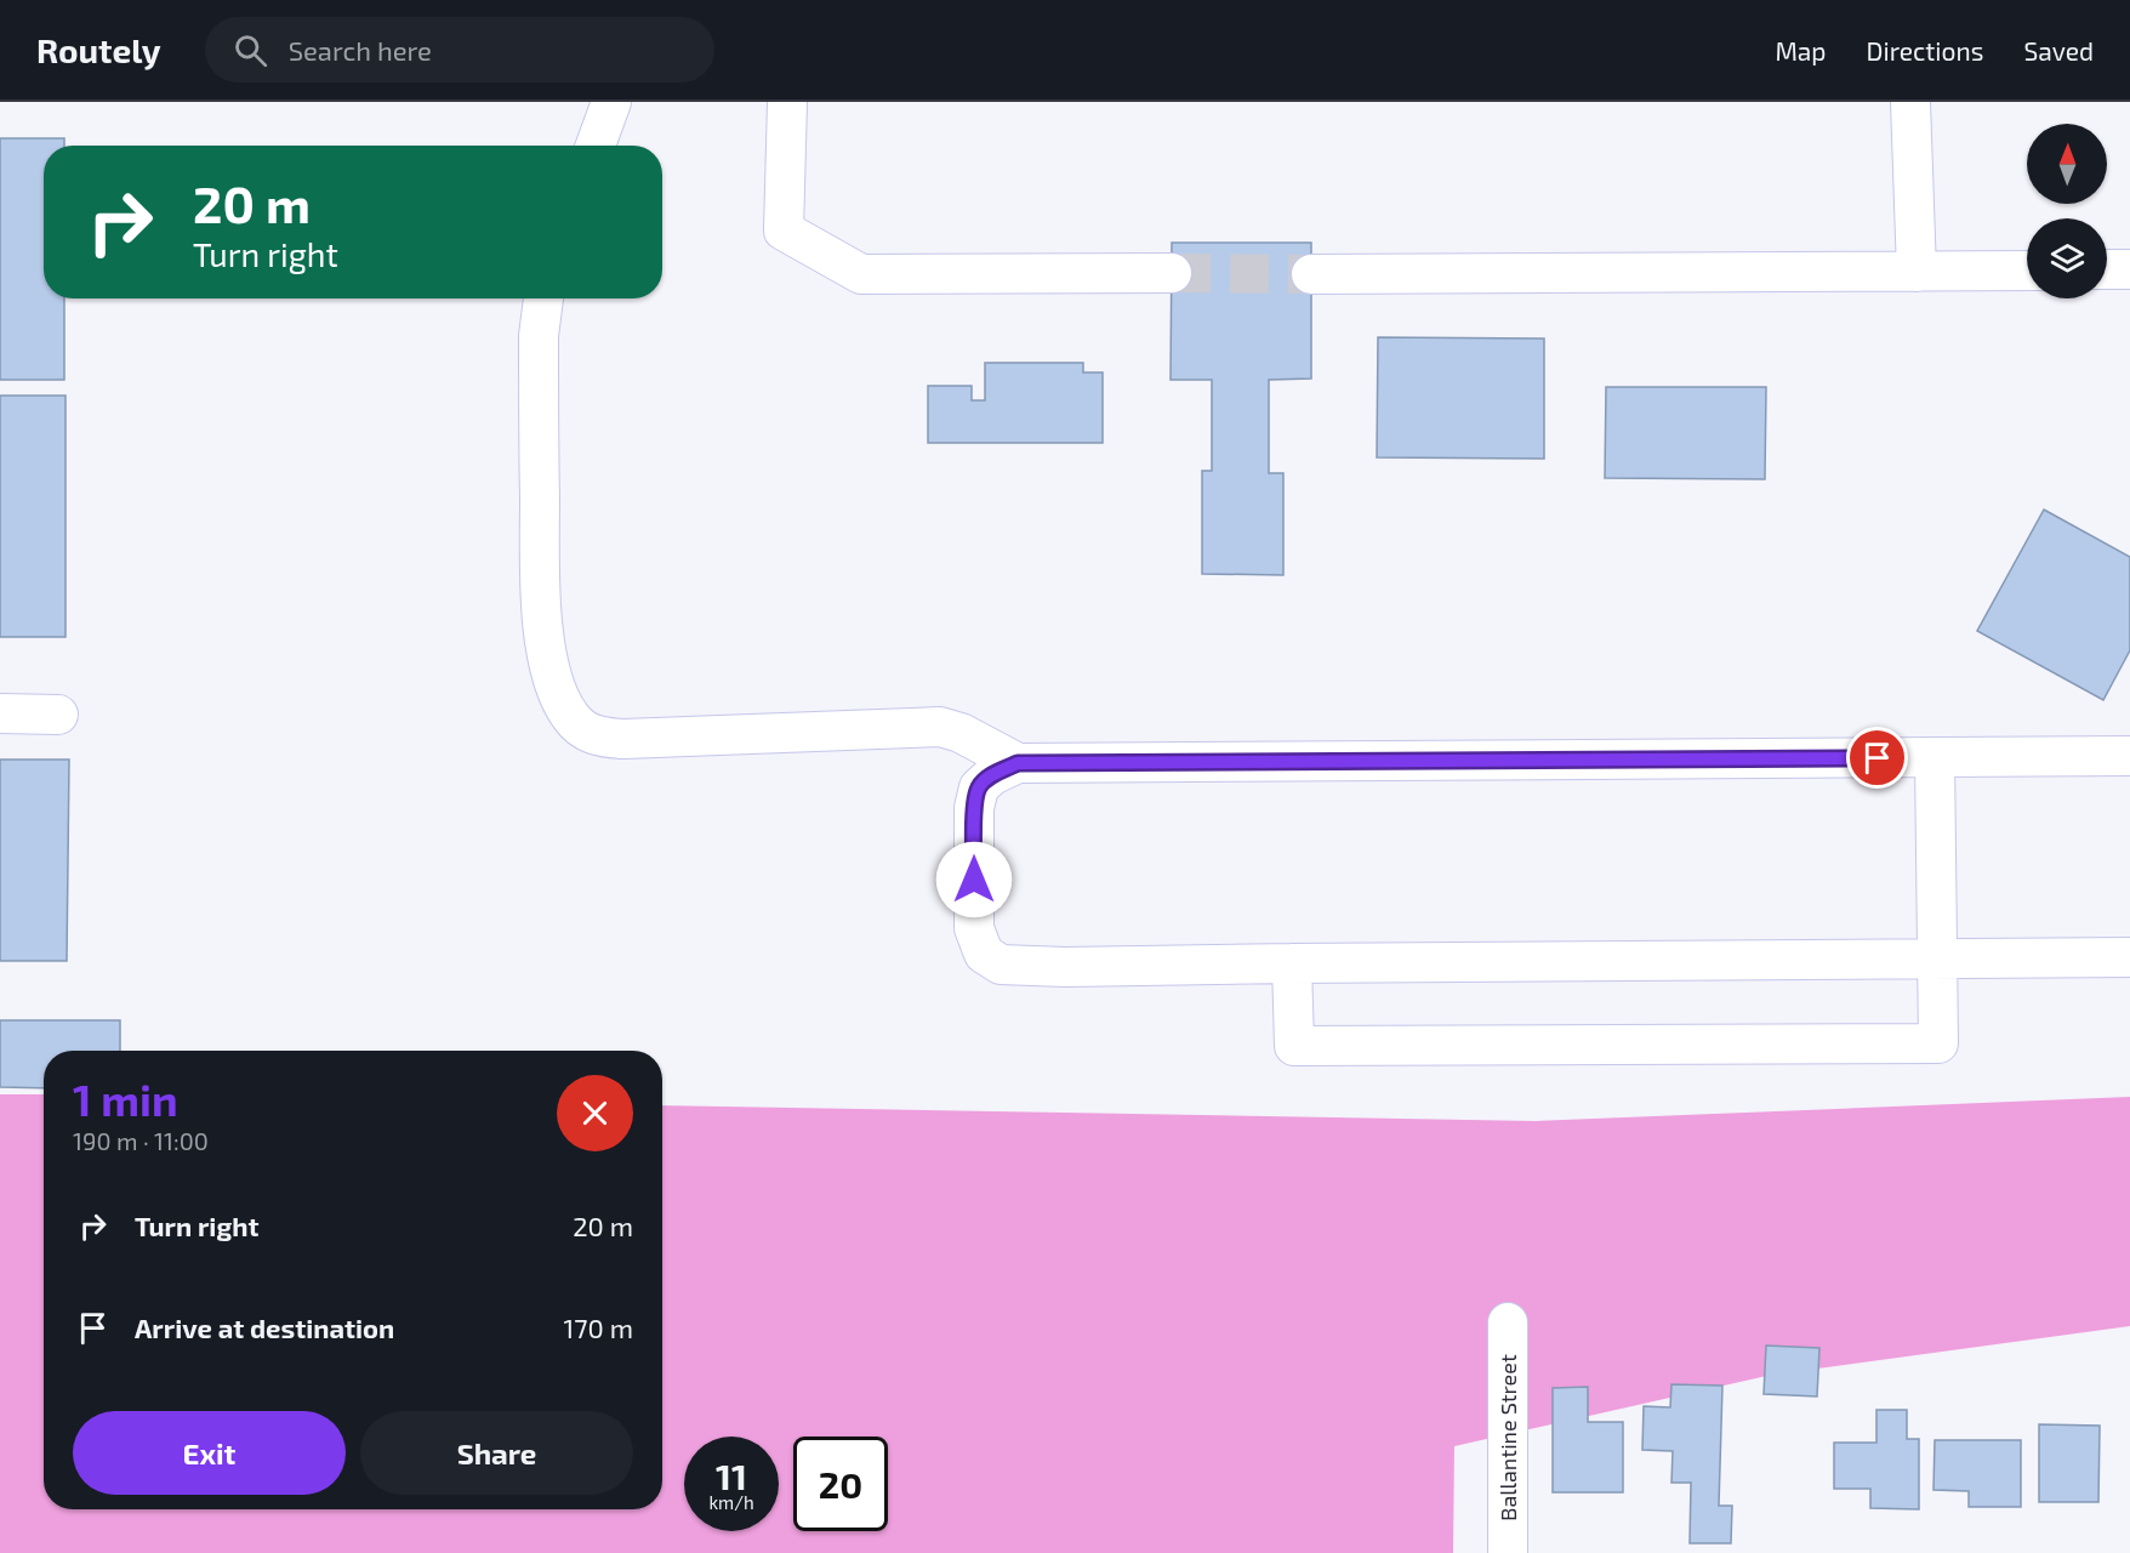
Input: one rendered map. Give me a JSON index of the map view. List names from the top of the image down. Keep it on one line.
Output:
{"streets":{"street":["Ballantine Street"]},"north":"top","page":{"header":"Routely","search":"Search here","nav":["Map","Directions","Saved"],"turn":["20 m","Turn right"],"heading":["1 min","190 m · 11:00"],"list":[{"name":"Turn right","value":"20 m"},{"name":"Arrive at destination","value":"170 m"}],"buttons":["Exit","Share"],"speed":"11 km/h","limit":"20"}}
